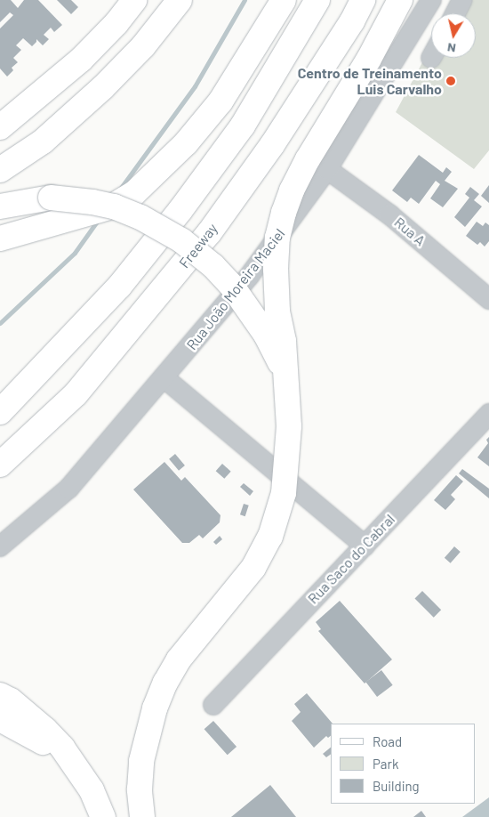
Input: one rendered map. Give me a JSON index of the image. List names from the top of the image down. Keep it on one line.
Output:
{"streets":{"main road":["Freeway"],"street":["Rua A","Rua João Moreira Maciel","Rua Saco do Cabral"]},"crossings":[["Rua A","Rua João Moreira Maciel"]],"places":["Centro de Treinamento Luis Carvalho"],"legend":["Road","Park","Building"],"north":"bottom"}
